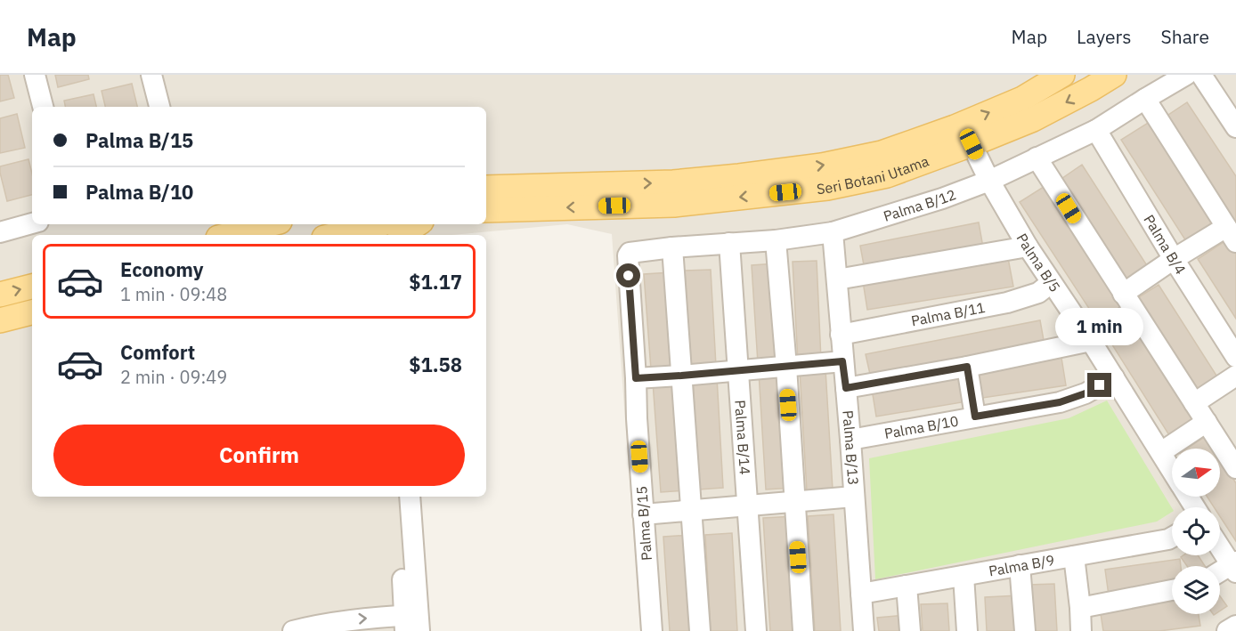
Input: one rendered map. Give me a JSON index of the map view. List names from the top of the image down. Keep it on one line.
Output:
{"streets":{"main road":["Seri Botani Utama"],"street":["Palma B/12","Palma B/4","Palma B/5","Palma B/11","Palma B/10","Palma B/14","Palma B/13","Palma B/15","Palma B/9"]},"crossings":[["Seri Botani Utama","Palma B/5"],["Palma B/12","Palma B/4"],["Palma B/12","Palma B/5"],["Palma B/12","Palma B/14"],["Palma B/12","Palma B/13"],["Palma B/12","Palma B/15"],["Palma B/5","Palma B/11"],["Palma B/5","Palma B/10"],["Palma B/11","Palma B/13"],["Palma B/10","Palma B/13"],["Palma B/13","Palma B/9"]],"north":"right","page":{"header":"Map","nav":["Map","Layers","Share"],"banner":["Palma B/15","Palma B/10"],"list":[{"name":"Economy","note":"1 min · 09:48","value":"$1.17"},{"name":"Comfort","note":"2 min · 09:49","value":"$1.58"}],"bubble":"1 min","buttons":"Confirm"}}
